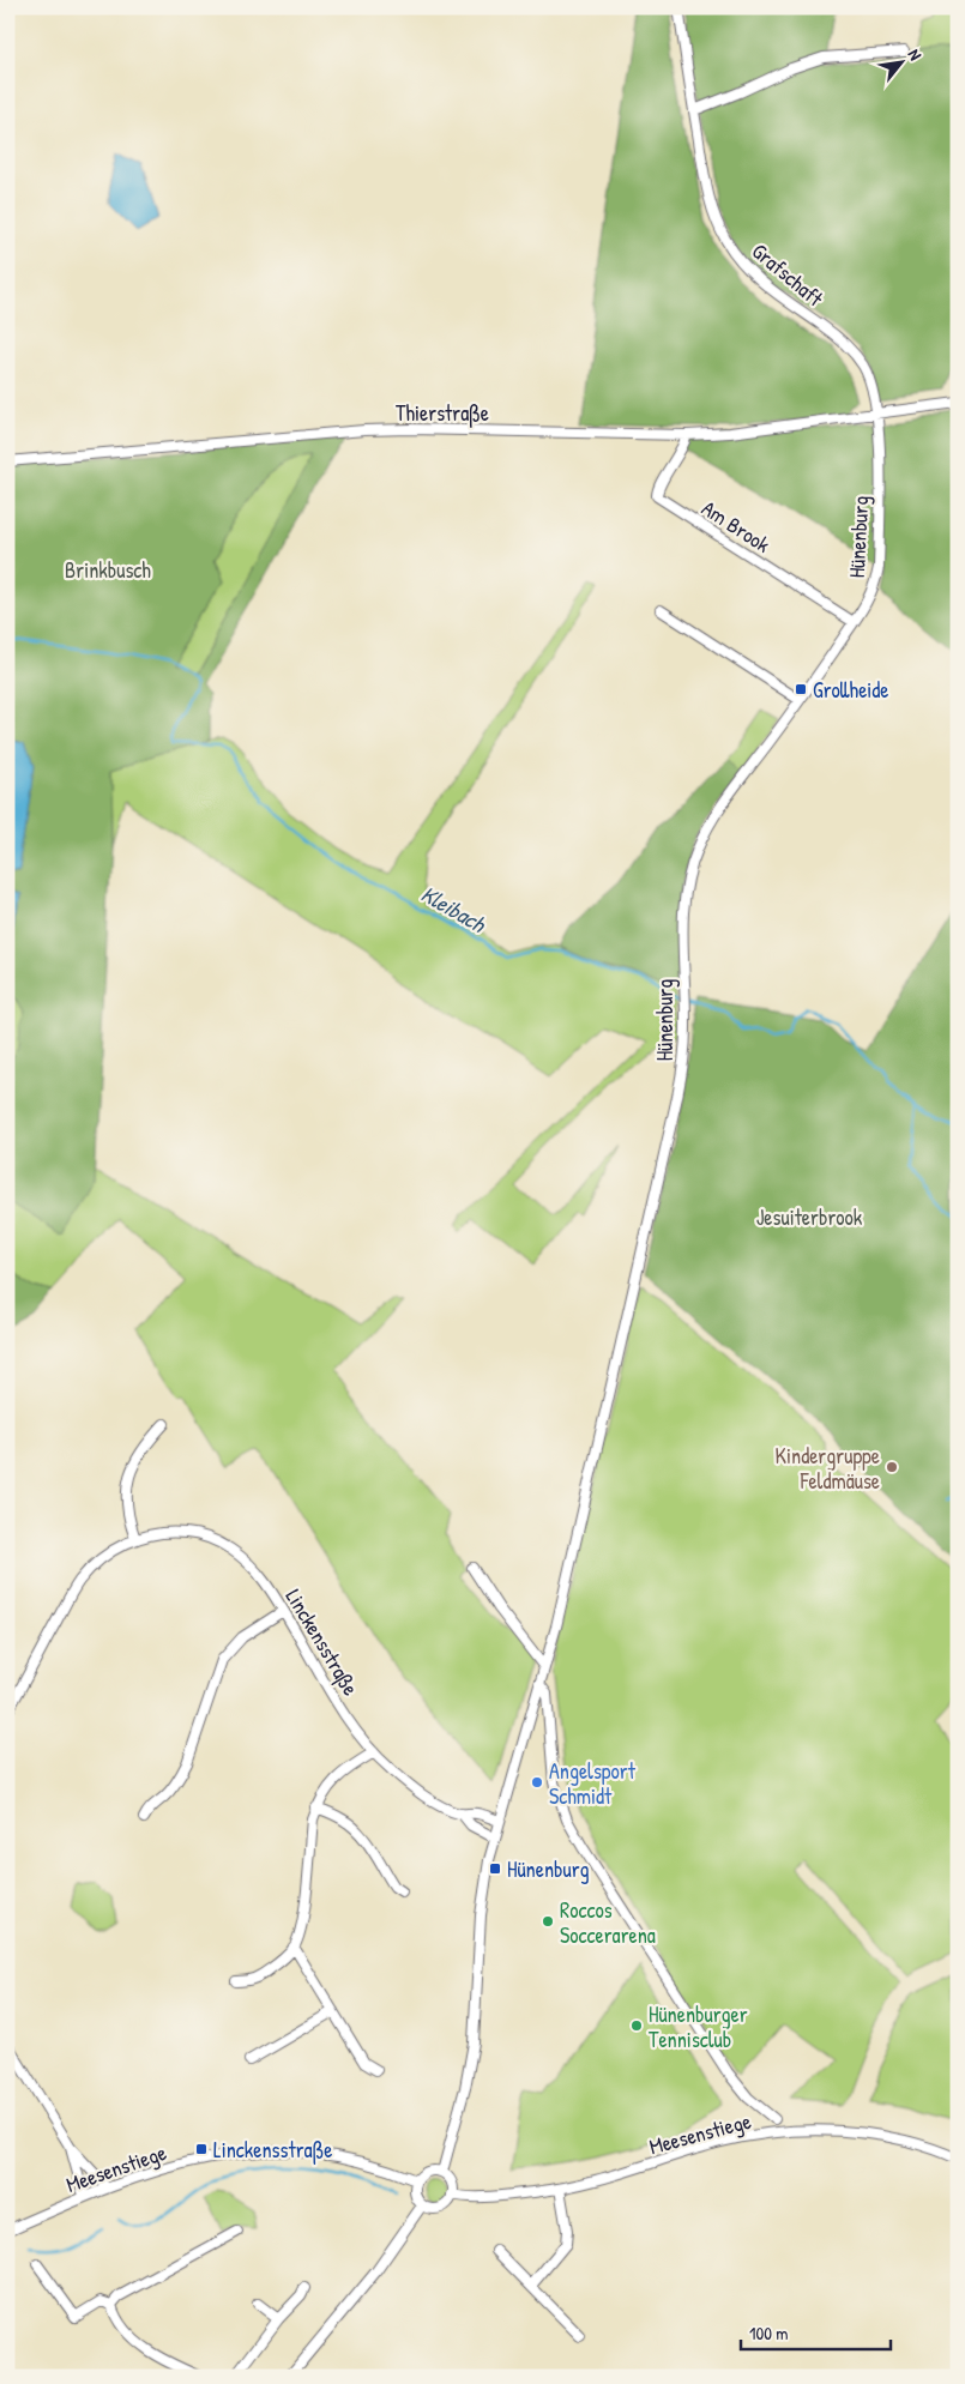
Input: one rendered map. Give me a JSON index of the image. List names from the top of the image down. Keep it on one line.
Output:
{"streets":{"street":["Grafschaft","Thierstraße","Am Brook","Hünenburg","Linckensstraße","Meesenstiege"]},"crossings":[["Grafschaft","Thierstraße"],["Grafschaft","Hünenburg"],["Thierstraße","Am Brook"],["Thierstraße","Hünenburg"],["Am Brook","Hünenburg"],["Hünenburg","Linckensstraße"],["Hünenburg","Meesenstiege"]],"water":["Kleibach"],"parks":["Brinkbusch","Jesuiterbrook"],"places":{"transit":["Grollheide","Hünenburg","Linckensstraße"],"other":["Kindergruppe Feldmäuse","Angelsport Schmidt","Roccos Soccerarena","Hünenburger Tennisclub"]},"scale_bar":"100 m","north":"top right"}
